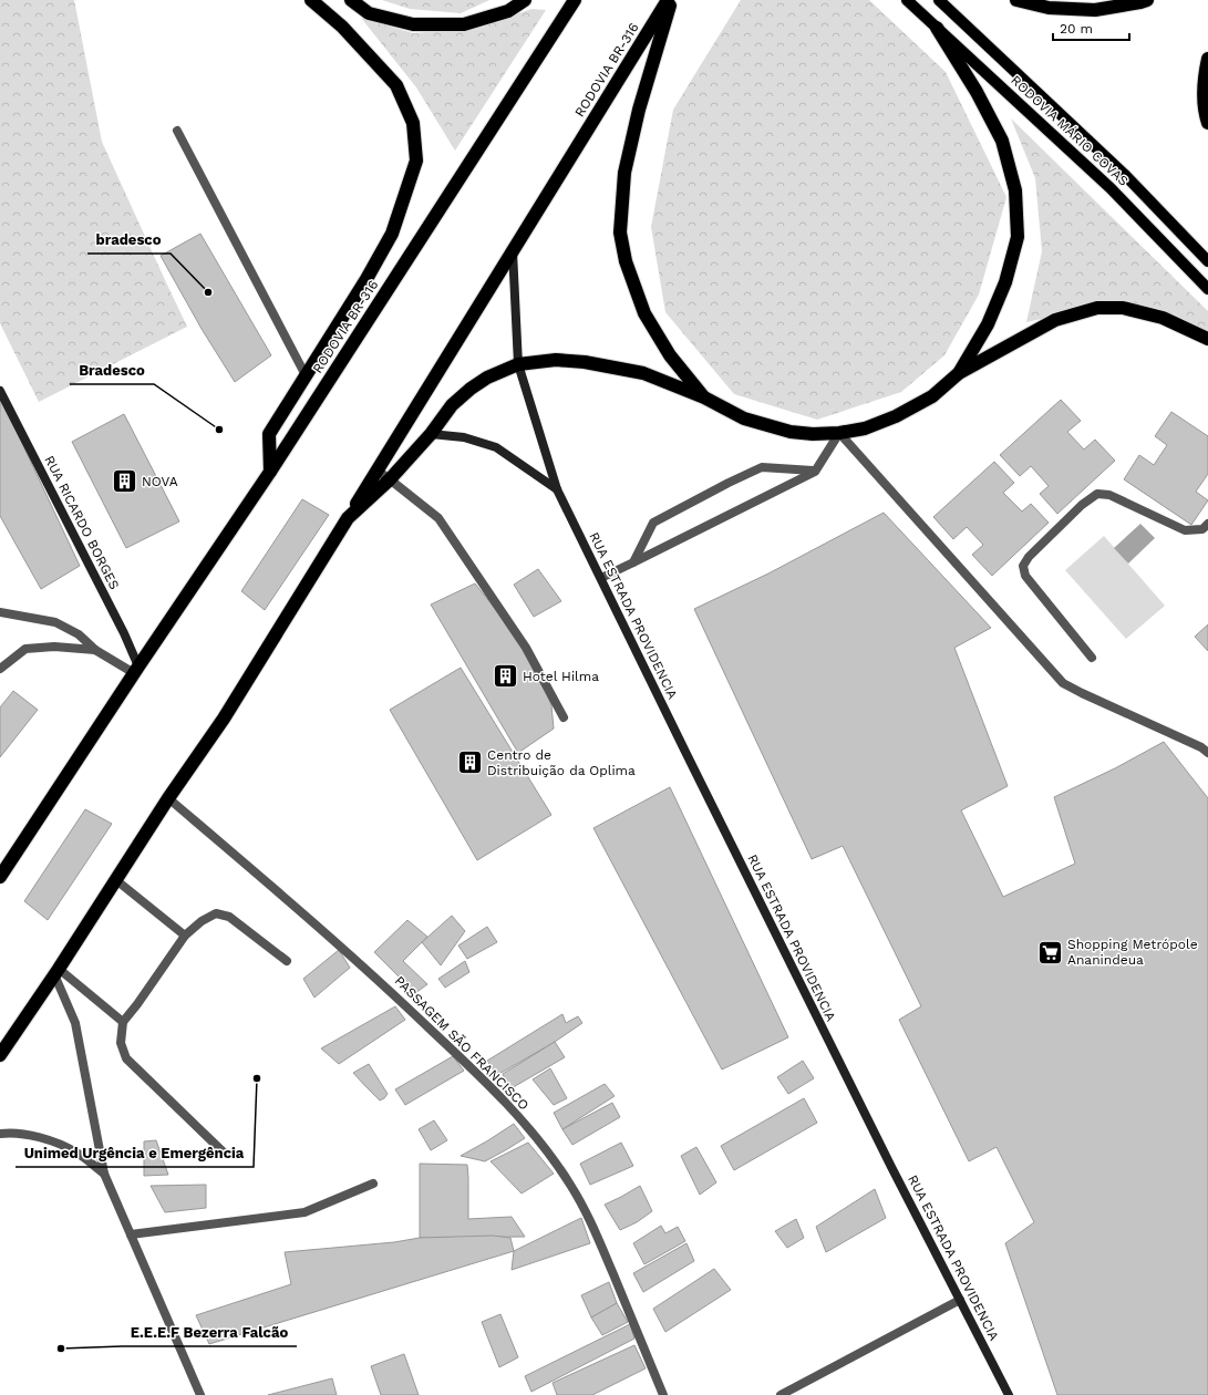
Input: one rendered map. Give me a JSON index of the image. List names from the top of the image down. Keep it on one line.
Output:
{"streets":{"highway":["RODOVIA BR-316"],"main road":["RODOVIA MÁRIO COVAS","RUA RICARDO BORGES","RUA ESTRADA PROVIDENCIA"],"street":["PASSAGEM SÃO FRANCISCO"]},"crossings":[["RODOVIA BR-316","RUA RICARDO BORGES"],["RODOVIA BR-316","RUA ESTRADA PROVIDENCIA"],["RODOVIA BR-316","PASSAGEM SÃO FRANCISCO"]],"places":{"other":["bradesco","Bradesco","Unimed Urgência e Emergência","E.E.E.F Bezerra Falcão"],"building":["NOVA","Hotel Hilma","Centro de Distribuição da Oplima"],"supermarket":["Shopping Metrópole Ananindeua"]},"scale_bar":"20 m"}
